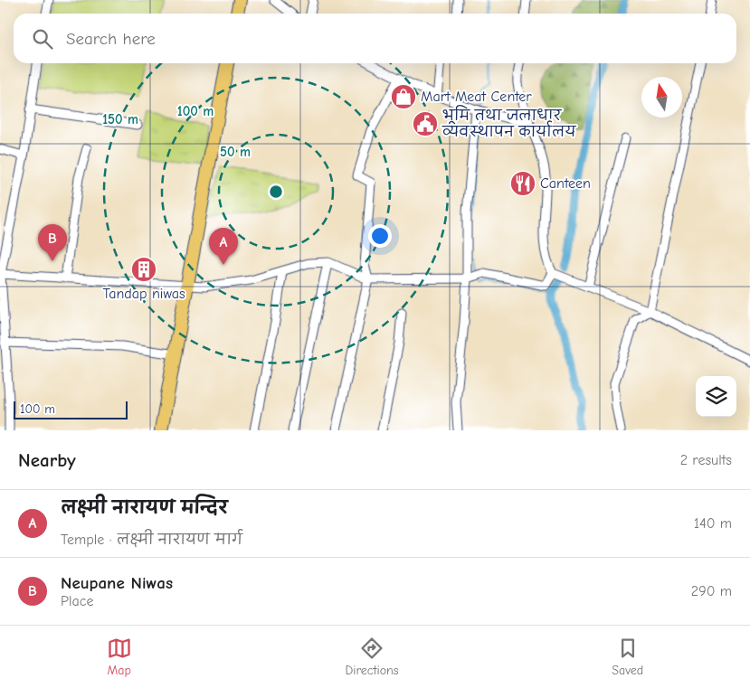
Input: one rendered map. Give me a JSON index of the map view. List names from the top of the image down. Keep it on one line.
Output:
{"places":{"shop":["Mart Meat Center"],"public building":["भूमि तथा जलाधार व्यवस्थापन कार्यालय"],"restaurant":["Canteen"],"building":["Tandap niwas"]},"scale_bar":"100 m","north":"top","page":{"search":"Search here","pins":["B","A"],"scale":"100 m","heading":["Nearby","2 results"],"list":[{"mark":"A","name":"लक्ष्मी नारायण मन्दिर","note":"Temple · लक्ष्मी नारायण मार्ग","value":"140 m"},{"mark":"B","name":"Neupane Niwas","note":"Place","value":"290 m"}],"nav":["Map","Directions","Saved"]},"rings":["100 m","150 m","50 m"]}
